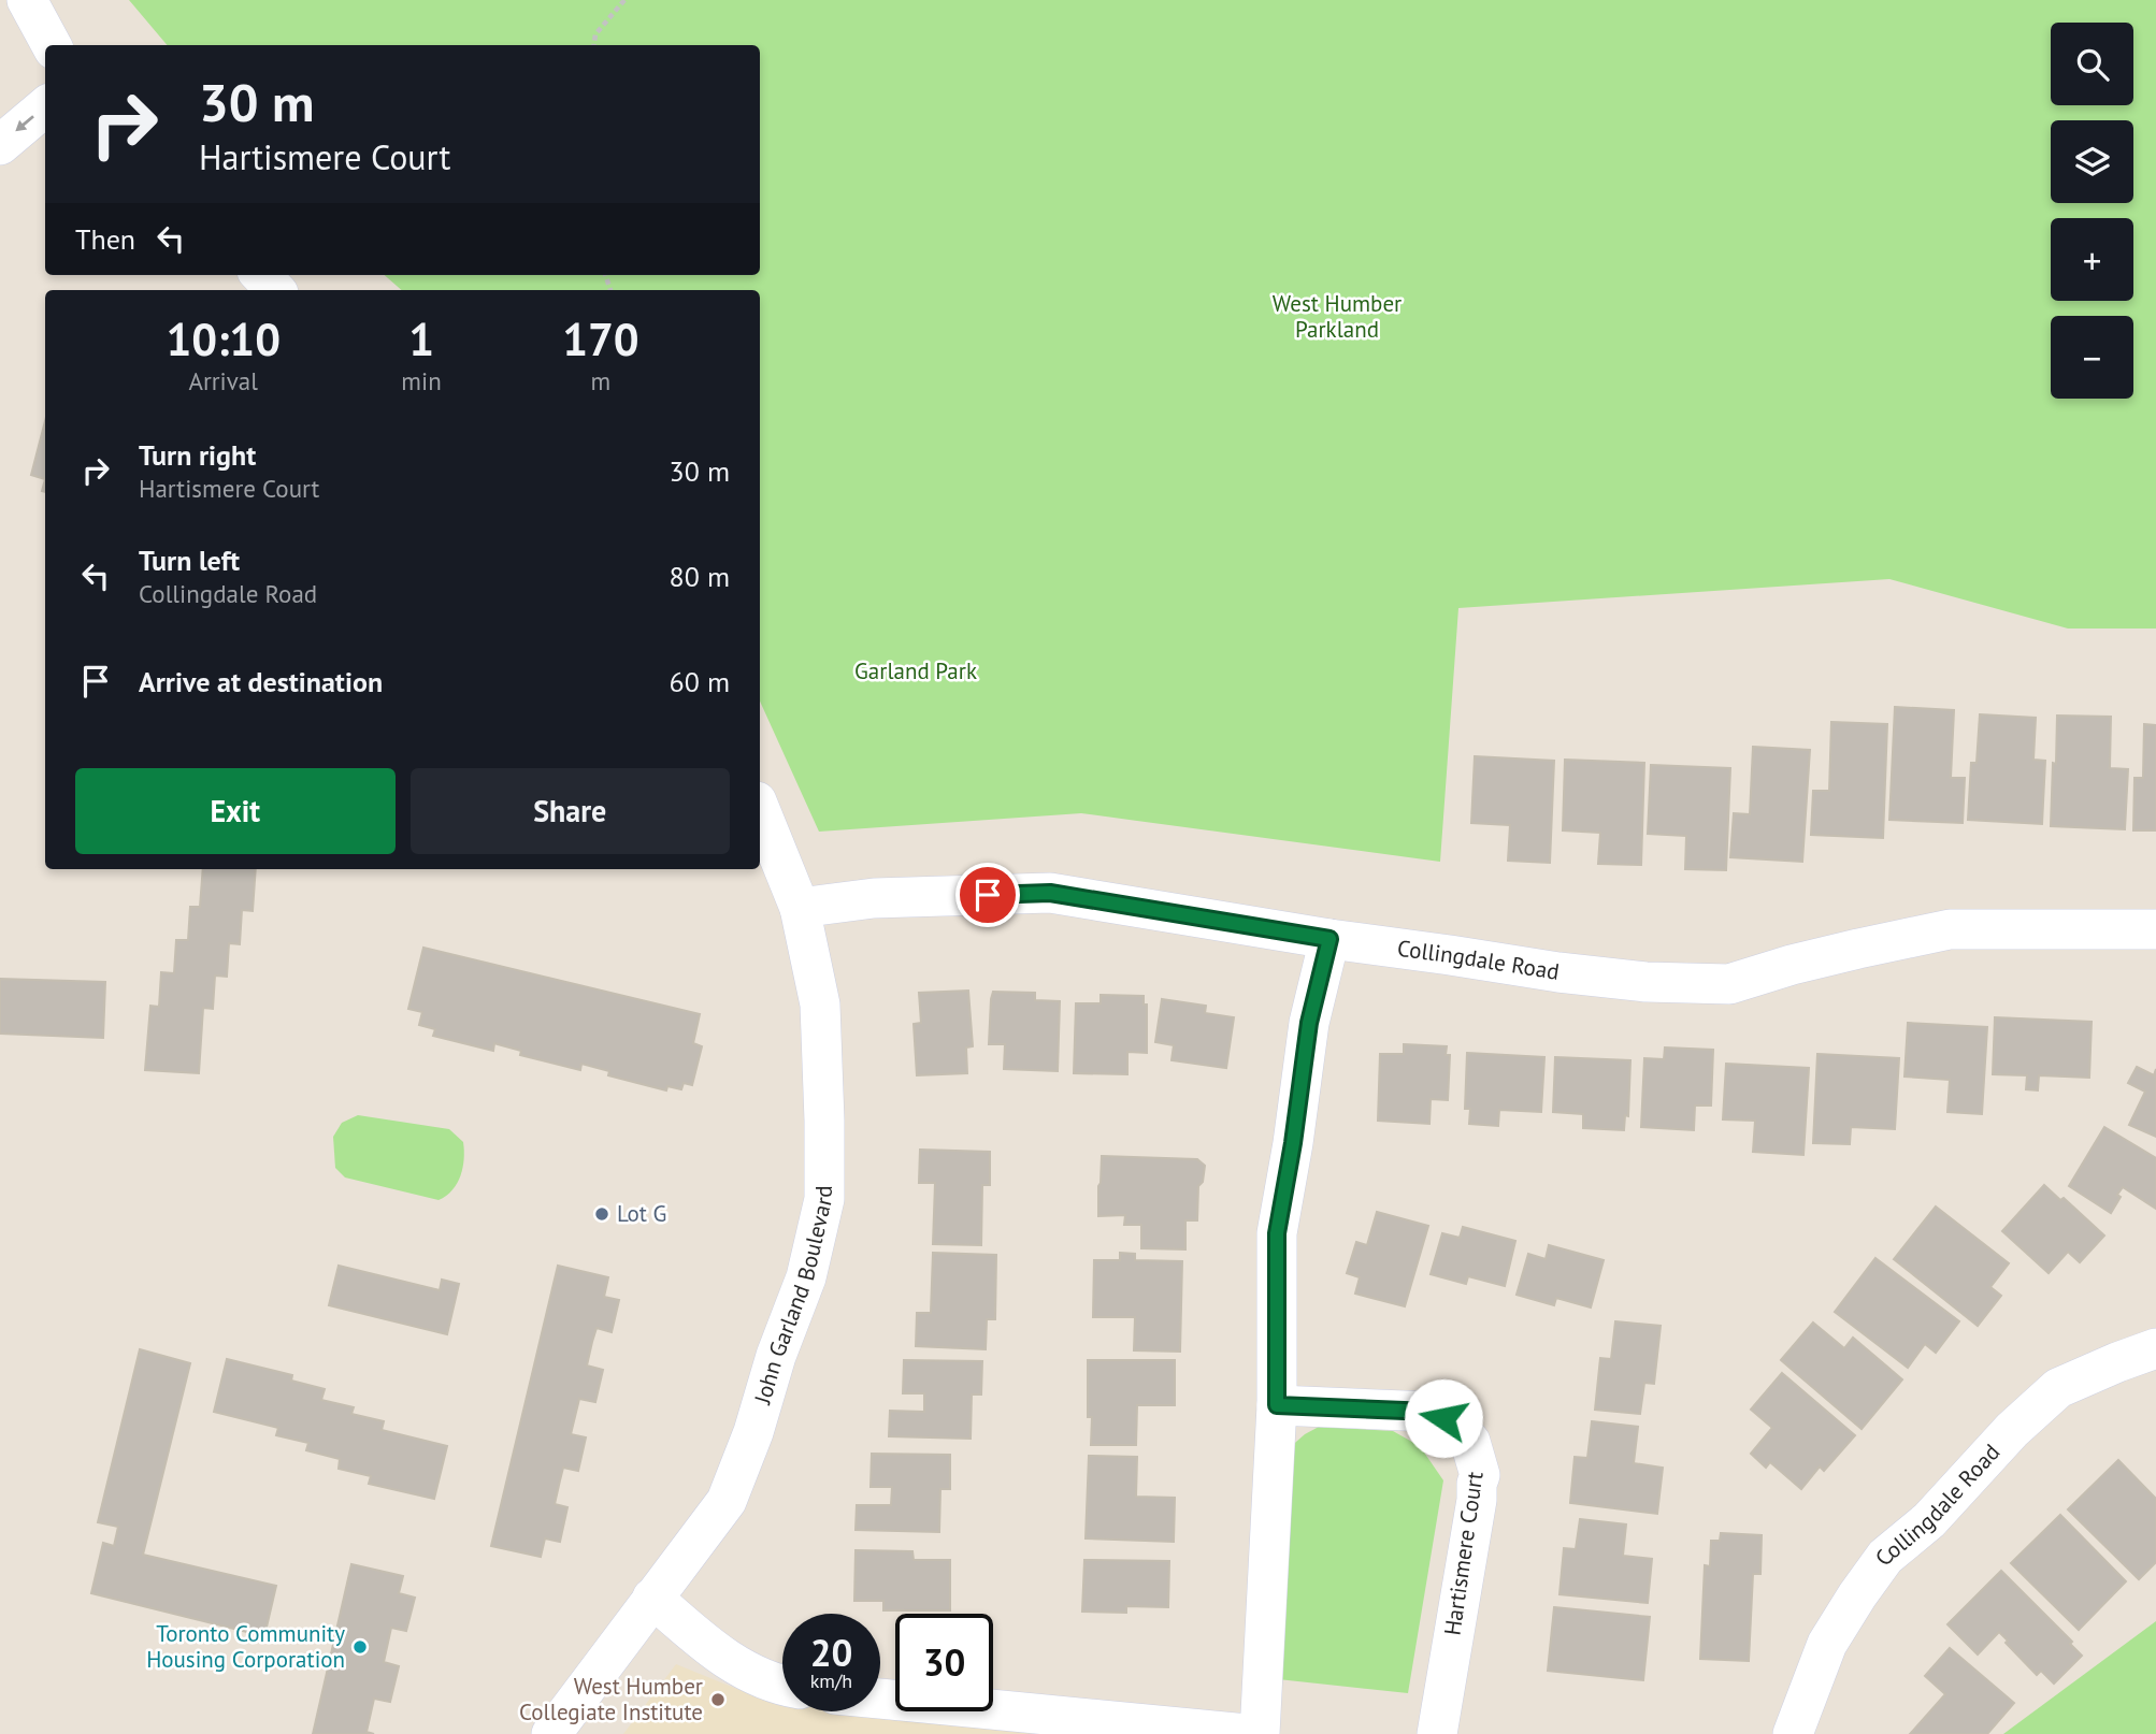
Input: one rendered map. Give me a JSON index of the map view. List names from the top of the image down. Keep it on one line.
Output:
{"streets":{"street":["Collingdale Road","John Garland Boulevard","Hartismere Court"]},"crossings":[["Collingdale Road","John Garland Boulevard"]],"parks":["West Humber Parkland","Garland Park"],"places":["Lot G","Toronto Community Housing Corporation","West Humber Collegiate Institute"],"page":{"map_buttons":["+","−"],"turn":["30 m","Hartismere Court"],"then":"Then","eta":["10:10","Arrival","1","min","170","m"],"list":[{"name":"Turn right","note":"Hartismere Court","value":"30 m"},{"name":"Turn left","note":"Collingdale Road","value":"80 m"},{"name":"Arrive at destination","value":"60 m"}],"buttons":["Exit","Share"],"speed":"20 km/h","limit":"30"}}
